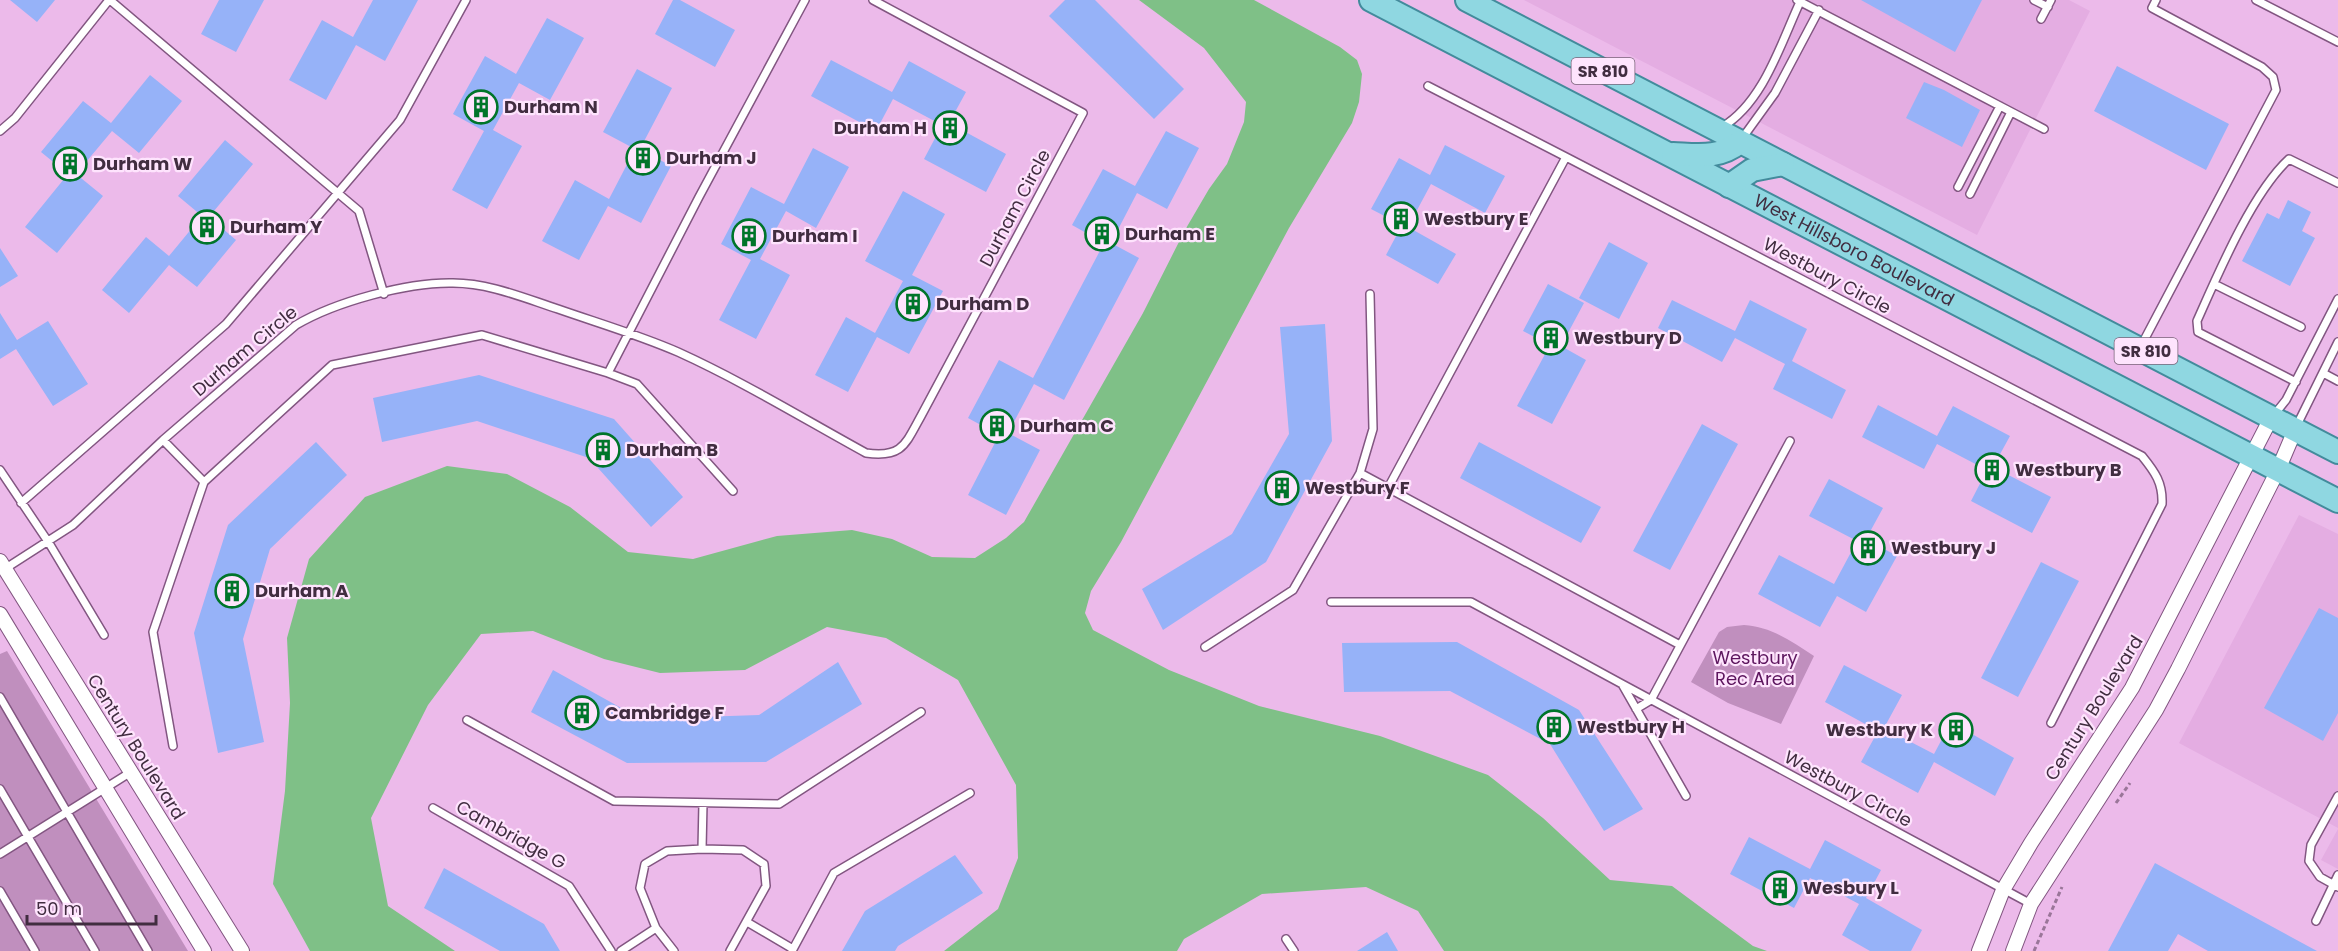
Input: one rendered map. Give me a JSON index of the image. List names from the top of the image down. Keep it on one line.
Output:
{"streets":{"main road":["SR 810","West Hillsboro Boulevard"],"street":["Century Boulevard"],"lane":["Durham Circle","Westbury Circle","Cambridge G"]},"crossings":[["SR 810","Century Boulevard"],["Durham Circle","Century Boulevard"],["West Hillsboro Boulevard","Century Boulevard"],["Westbury Circle","Century Boulevard"]],"parks":["Westbury Rec Area"],"places":{"building":["Durham N","Durham H","Durham J","Durham W","Westbury E","Durham Y","Durham E","Durham I","Durham D","Westbury D","Durham C","Durham B","Westbury B","Westbury F","Westbury J","Durham A","Cambridge F","Westbury H","Westbury K","Wesbury L"]},"scale_bar":"50 m"}
